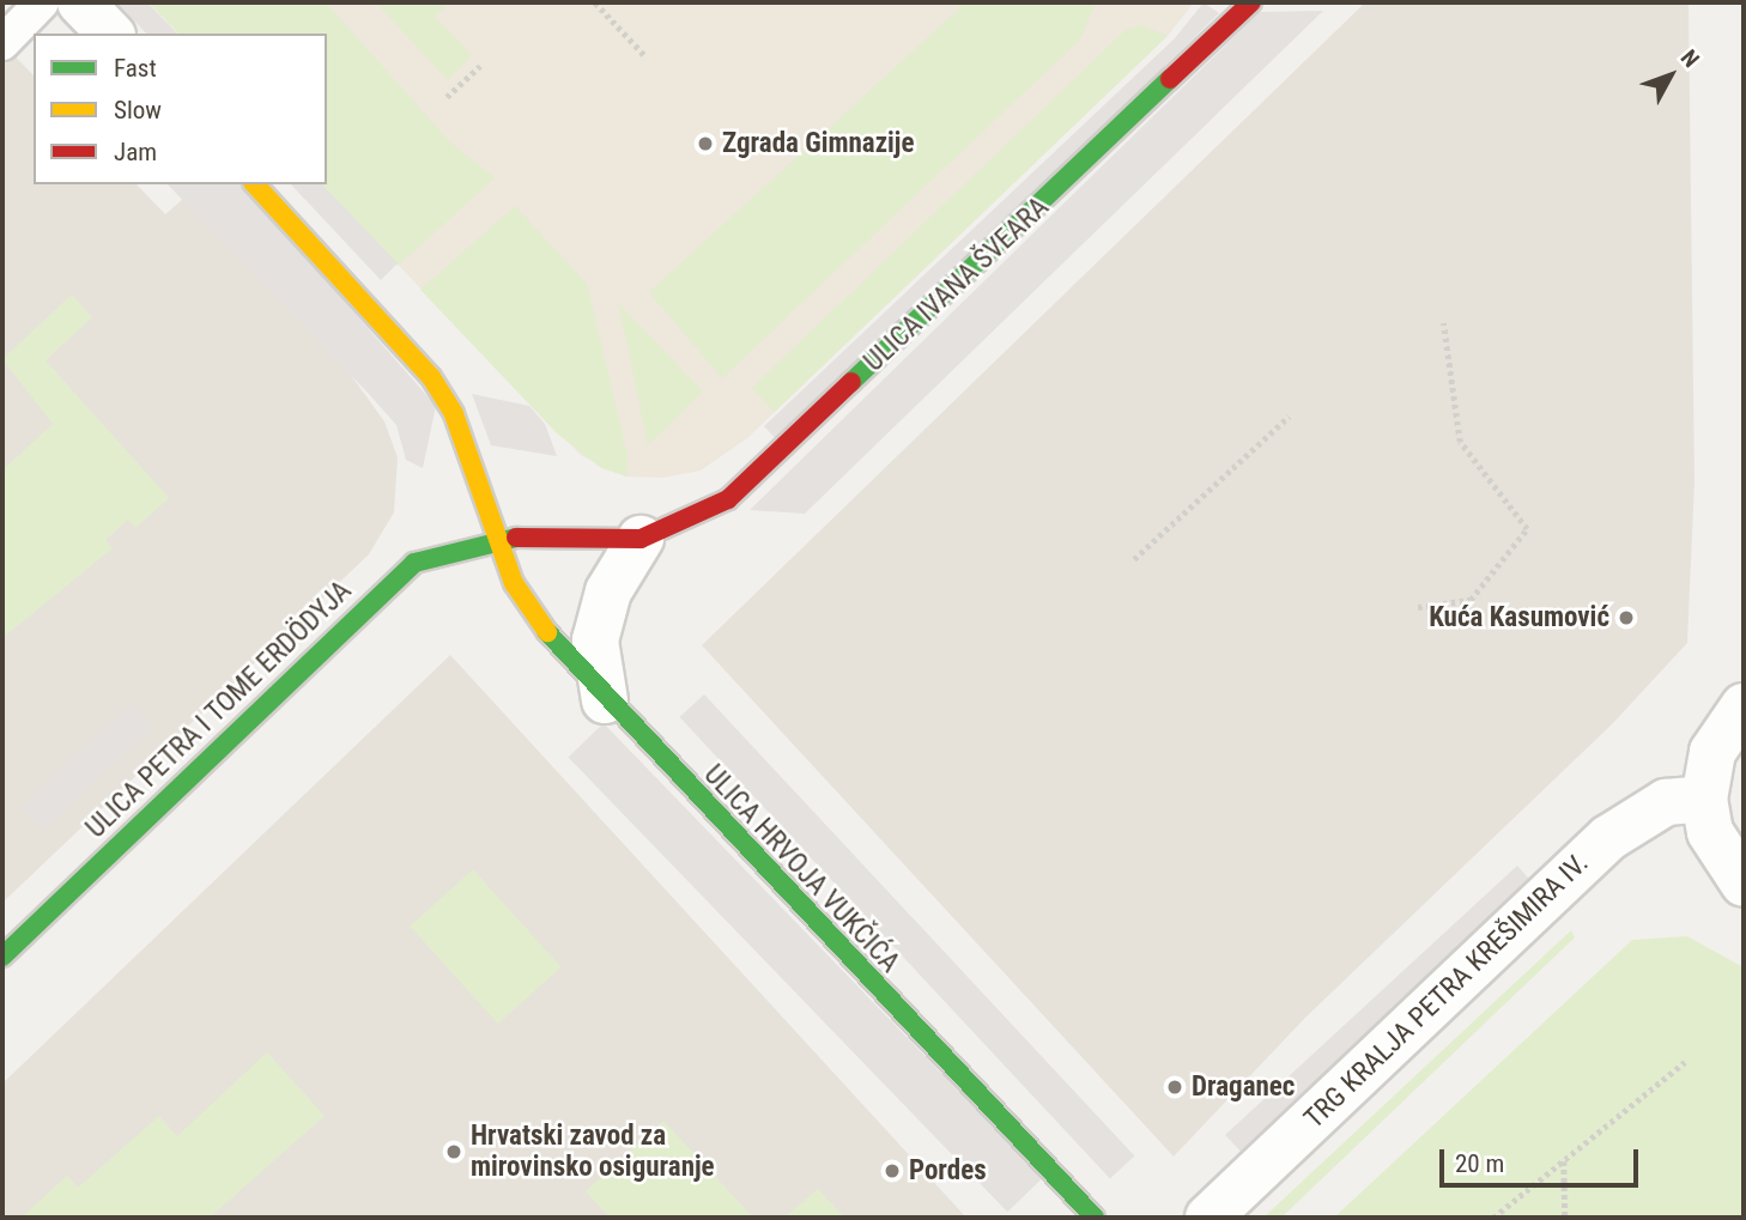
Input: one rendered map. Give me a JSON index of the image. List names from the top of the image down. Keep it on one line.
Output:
{"streets":{"street":["ULICA IVANA ŠVEARA","ULICA PETRA I TOME ERDÖDYJA","ULICA HRVOJA VUKČIĆA","TRG KRALJA PETRA KREŠIMIRA IV."]},"crossings":[["ULICA IVANA ŠVEARA","ULICA PETRA I TOME ERDÖDYJA"],["ULICA IVANA ŠVEARA","ULICA HRVOJA VUKČIĆA"],["ULICA PETRA I TOME ERDÖDYJA","ULICA HRVOJA VUKČIĆA"]],"places":["Zgrada Gimnazije","Kuća Kasumović","Draganec","Hrvatski zavod za mirovinsko osiguranje","Pordes"],"legend":["Fast","Slow","Jam"],"scale_bar":"20 m","north":"top right"}
